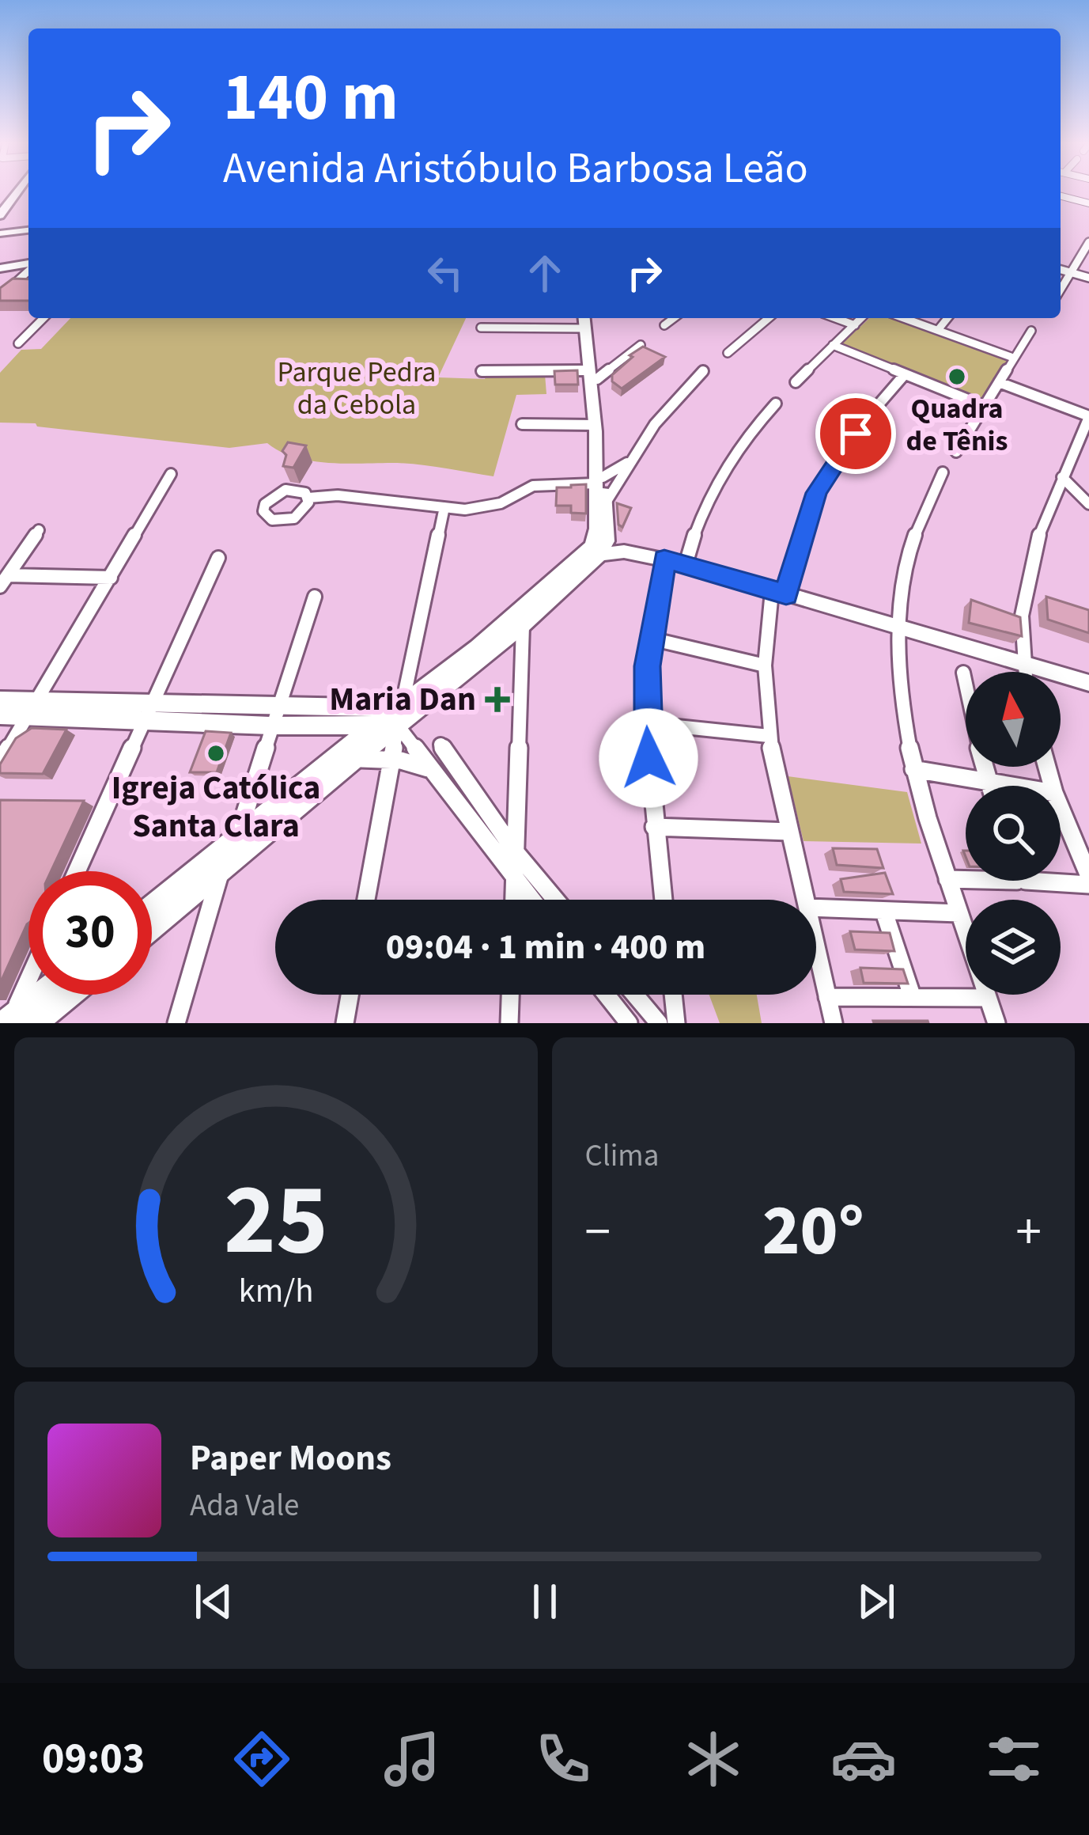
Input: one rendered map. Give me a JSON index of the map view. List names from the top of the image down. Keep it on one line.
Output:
{"parks":["Parque Pedra da Cebola"],"places":{"other":["Quadra de Tênis","Igreja Católica Santa Clara"],"health":["Maria Dan"]},"north":"top","page":{"turn":["140 m","Avenida Aristóbulo Barbosa Leão"],"limit":"30","trip":"09:04 · 1 min · 400 m","tile":"Clima","heat":["−","20°","+"],"song":["Paper Moons","Ada Vale"],"tabs":"09:03","gauge":["25","km/h"]}}
